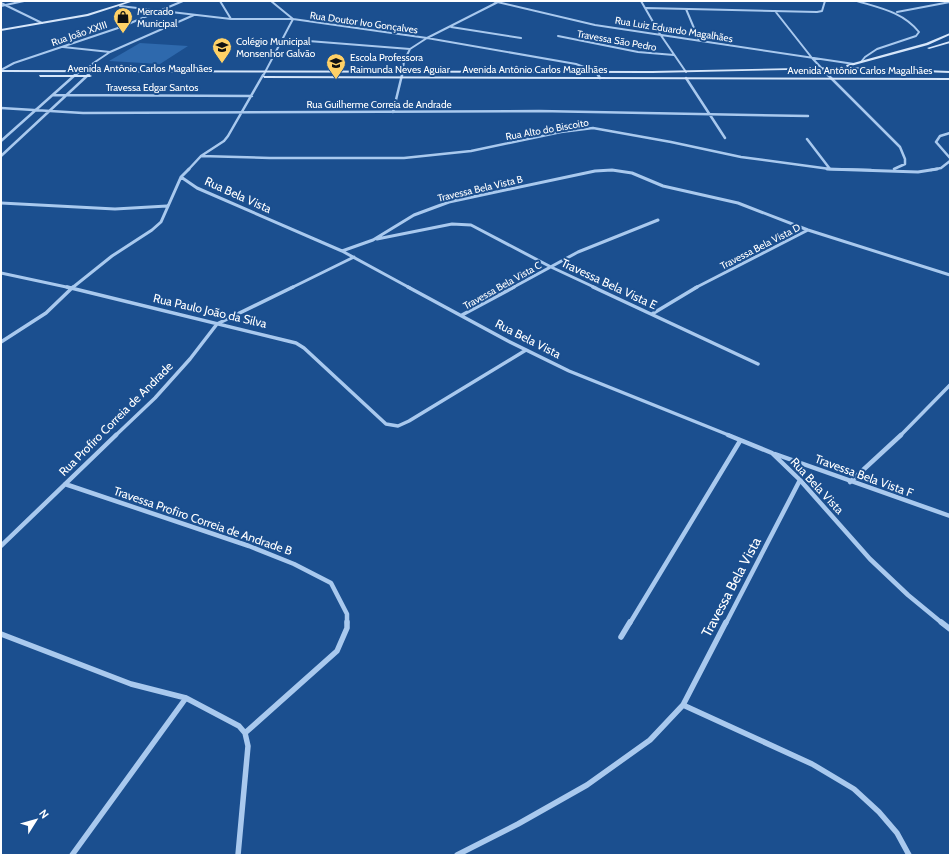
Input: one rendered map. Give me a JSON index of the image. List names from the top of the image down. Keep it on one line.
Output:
{"streets":{"main road":["Avenida Antônio Carlos Magalhães"],"street":["Rua Doutor Ivo Gonçalves","Rua Luiz Eduardo Magalhães","Rua João XXIII","Travessa São Pedro","Travessa Edgar Santos","Rua Guilherme Correia de Andrade","Rua Alto do Biscoito","Travessa Bela Vista B","Rua Bela Vista","Travessa Bela Vista D","Travessa Bela Vista E","Travessa Bela Vista C","Rua Paulo João da Silva","Rua Profiro Correia de Andrade","Travessa Bela Vista F","Travessa Profiro Correia de Andrade B","Travessa Bela Vista"]},"crossings":[["Rua Doutor Ivo Gonçalves","Rua João XXIII"],["Rua Doutor Ivo Gonçalves","Avenida Antônio Carlos Magalhães"],["Rua Luiz Eduardo Magalhães","Avenida Antônio Carlos Magalhães"],["Rua João XXIII","Avenida Antônio Carlos Magalhães"],["Travessa Bela Vista B","Rua Bela Vista"],["Travessa Bela Vista B","Travessa Bela Vista D"],["Travessa Bela Vista B","Travessa Bela Vista E"],["Rua Bela Vista","Travessa Bela Vista C"],["Rua Bela Vista","Rua Paulo João da Silva"],["Rua Bela Vista","Rua Profiro Correia de Andrade"],["Rua Bela Vista","Travessa Bela Vista F"],["Rua Bela Vista","Travessa Bela Vista"],["Travessa Bela Vista D","Travessa Bela Vista E"],["Travessa Bela Vista E","Travessa Bela Vista C"],["Rua Paulo João da Silva","Rua Profiro Correia de Andrade"],["Rua Profiro Correia de Andrade","Travessa Profiro Correia de Andrade B"]],"places":{"shop":["Mercado Municipal"],"school or university":["Colégio Municipal Monsenhor Galvão","Escola Professora Raimunda Neves Aguiar"]},"north":"top right"}
